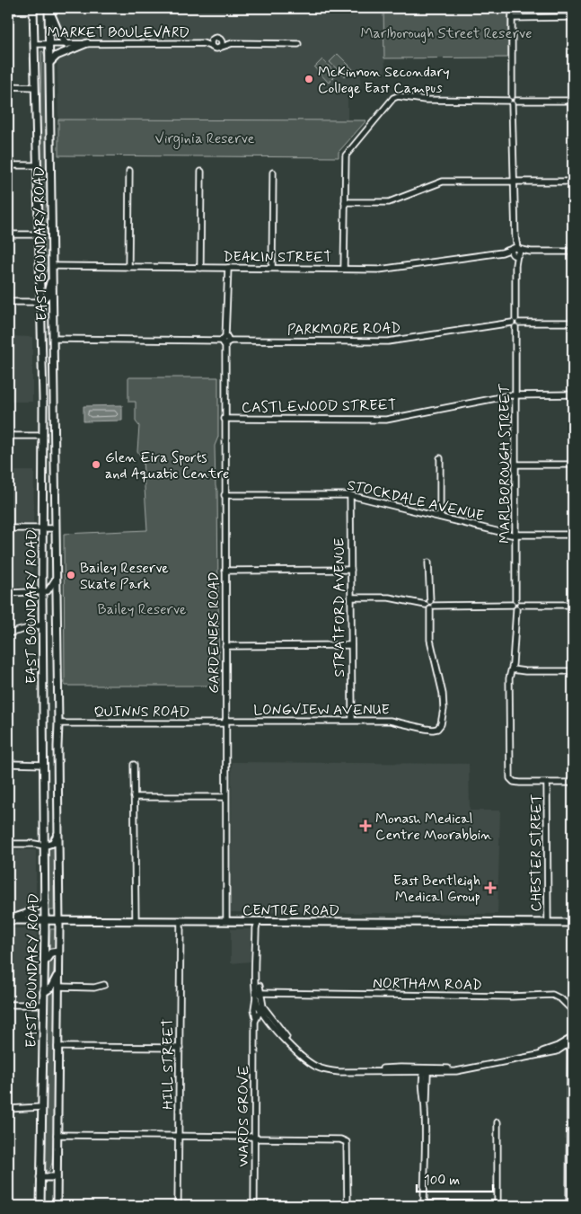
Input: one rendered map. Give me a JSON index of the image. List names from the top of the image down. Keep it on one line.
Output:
{"streets":{"main road":["EAST BOUNDARY ROAD","CENTRE ROAD"],"street":["MARKET BOULEVARD","DEAKIN STREET","PARKMORE ROAD","CASTLEWOOD STREET","MARLBOROUGH STREET","STOCKDALE AVENUE","STRATFORD AVENUE","GARDENERS ROAD","LONGVIEW AVENUE","QUINNS ROAD","CHESTER STREET","NORTHAM ROAD","HILL STREET","WARDS GROVE"]},"crossings":[["MARKET BOULEVARD","EAST BOUNDARY ROAD"],["EAST BOUNDARY ROAD","DEAKIN STREET"],["EAST BOUNDARY ROAD","PARKMORE ROAD"],["EAST BOUNDARY ROAD","QUINNS ROAD"],["EAST BOUNDARY ROAD","CENTRE ROAD"],["DEAKIN STREET","MARLBOROUGH STREET"],["DEAKIN STREET","GARDENERS ROAD"],["PARKMORE ROAD","MARLBOROUGH STREET"],["PARKMORE ROAD","GARDENERS ROAD"],["CASTLEWOOD STREET","MARLBOROUGH STREET"],["CASTLEWOOD STREET","GARDENERS ROAD"],["MARLBOROUGH STREET","STOCKDALE AVENUE"],["MARLBOROUGH STREET","CHESTER STREET"],["STOCKDALE AVENUE","STRATFORD AVENUE"],["STOCKDALE AVENUE","GARDENERS ROAD"],["STRATFORD AVENUE","LONGVIEW AVENUE"],["GARDENERS ROAD","LONGVIEW AVENUE"],["GARDENERS ROAD","QUINNS ROAD"],["GARDENERS ROAD","CENTRE ROAD"],["LONGVIEW AVENUE","QUINNS ROAD"],["CHESTER STREET","CENTRE ROAD"],["CENTRE ROAD","HILL STREET"],["NORTHAM ROAD","WARDS GROVE"]],"parks":["Marlborough Street Reserve","Virginia Reserve","Bailey Reserve"],"places":{"other":["McKinnon Secondary College East Campus","Glen Eira Sports and Aquatic Centre","Bailey Reserve Skate Park"],"health":["Monash Medical Centre Moorabbin","East Bentleigh Medical Group"]},"scale_bar":"100 m"}
